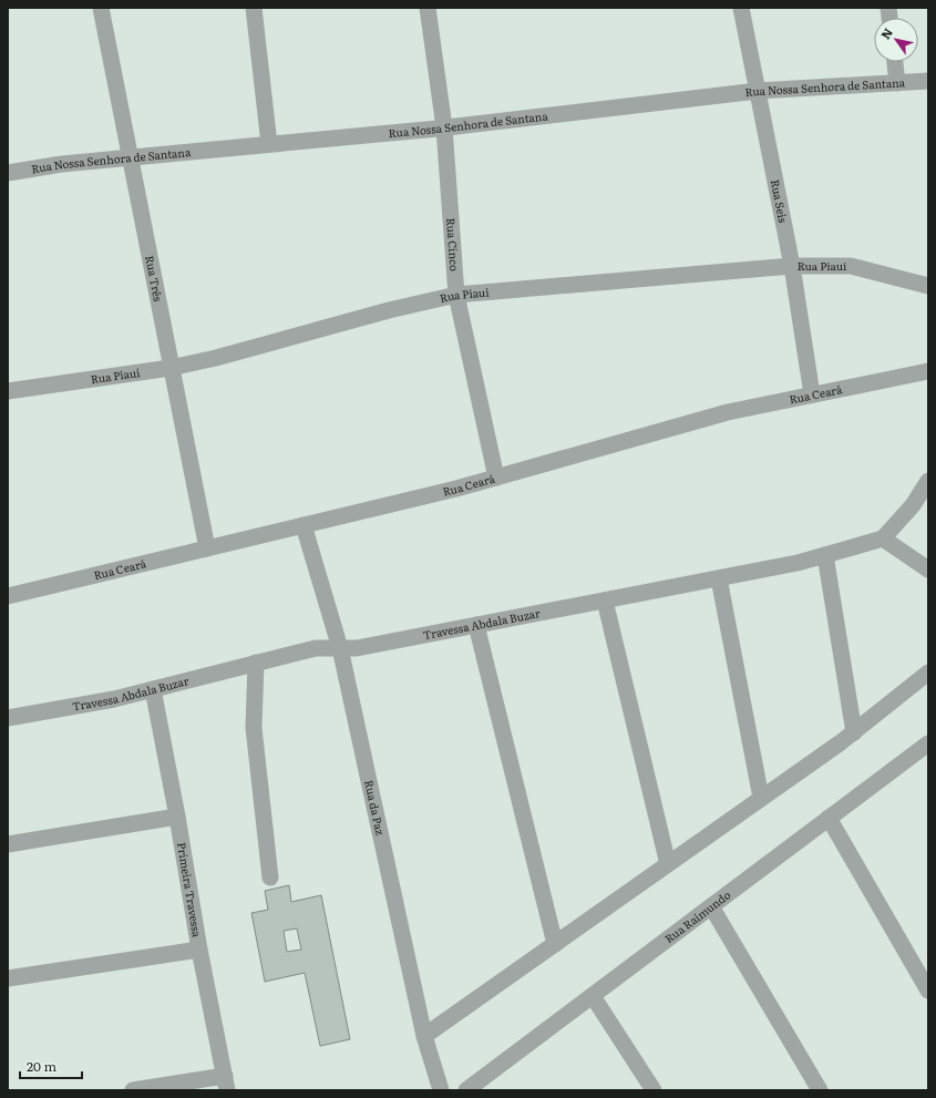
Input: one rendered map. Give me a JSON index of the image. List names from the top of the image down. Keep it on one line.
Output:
{"streets":{"street":["Rua Nossa Senhora de Santana","Rua Seis","Rua Cinco","Rua Piauí","Rua Três","Rua Ceará","Travessa Abdala Buzar","Rua da Paz","Primeira Travessa","Rua Raimundo"]},"crossings":[["Rua Nossa Senhora de Santana","Rua Seis"],["Rua Nossa Senhora de Santana","Rua Cinco"],["Rua Nossa Senhora de Santana","Rua Três"],["Rua Seis","Rua Piauí"],["Rua Seis","Rua Ceará"],["Rua Cinco","Rua Piauí"],["Rua Cinco","Rua Ceará"],["Rua Piauí","Rua Três"],["Rua Três","Rua Ceará"],["Rua Ceará","Rua da Paz"],["Travessa Abdala Buzar","Rua da Paz"],["Travessa Abdala Buzar","Primeira Travessa"]],"scale_bar":"20 m","north":"top left"}
